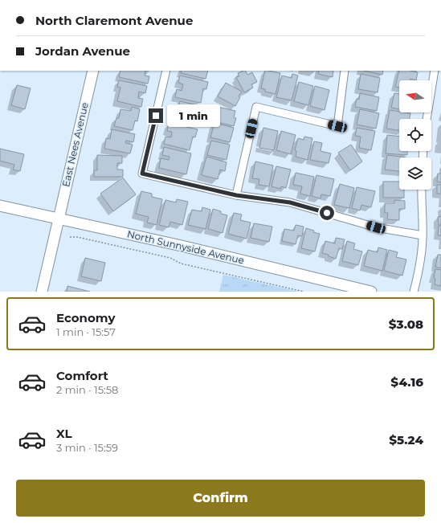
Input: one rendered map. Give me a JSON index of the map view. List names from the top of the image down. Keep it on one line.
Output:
{"streets":{"main road":["East Nees Avenue","North Sunnyside Avenue"]},"crossings":[["East Nees Avenue","North Sunnyside Avenue"]],"north":"left","page":{"banner":["North Claremont Avenue","Jordan Avenue"],"bubble":"1 min","list":[{"name":"Economy","note":"1 min · 15:57","value":"$3.08"},{"name":"Comfort","note":"2 min · 15:58","value":"$4.16"},{"name":"XL","note":"3 min · 15:59","value":"$5.24"}],"buttons":"Confirm"}}
